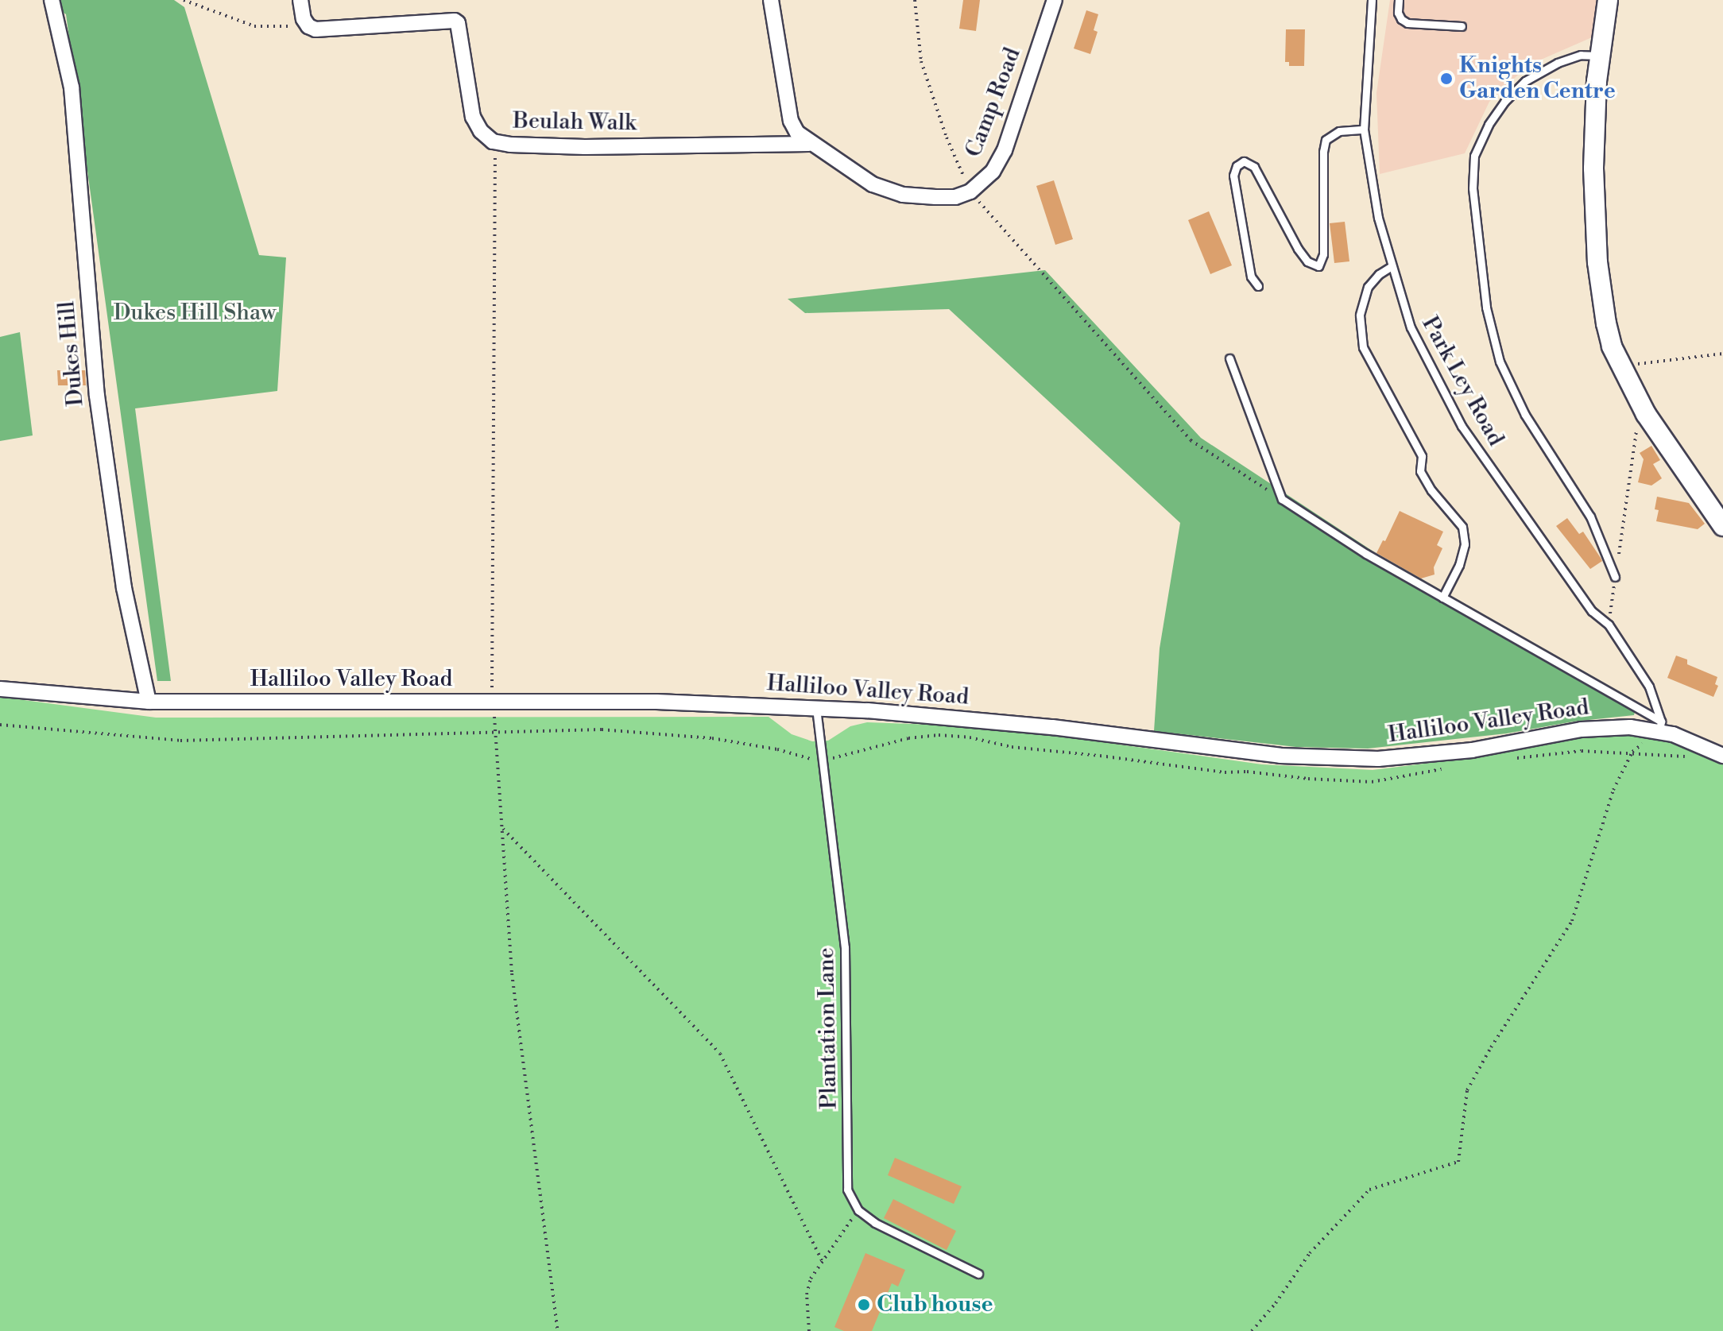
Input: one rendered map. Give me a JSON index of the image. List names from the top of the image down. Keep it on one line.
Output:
{"streets":{"street":["Camp Road","Beulah Walk","Dukes Hill","Halliloo Valley Road"],"lane":["Park Ley Road","Plantation Lane"]},"crossings":[["Dukes Hill","Halliloo Valley Road"],["Park Ley Road","Halliloo Valley Road"],["Halliloo Valley Road","Plantation Lane"]],"parks":["Dukes Hill Shaw"],"places":["Knights Garden Centre","Club house"]}
